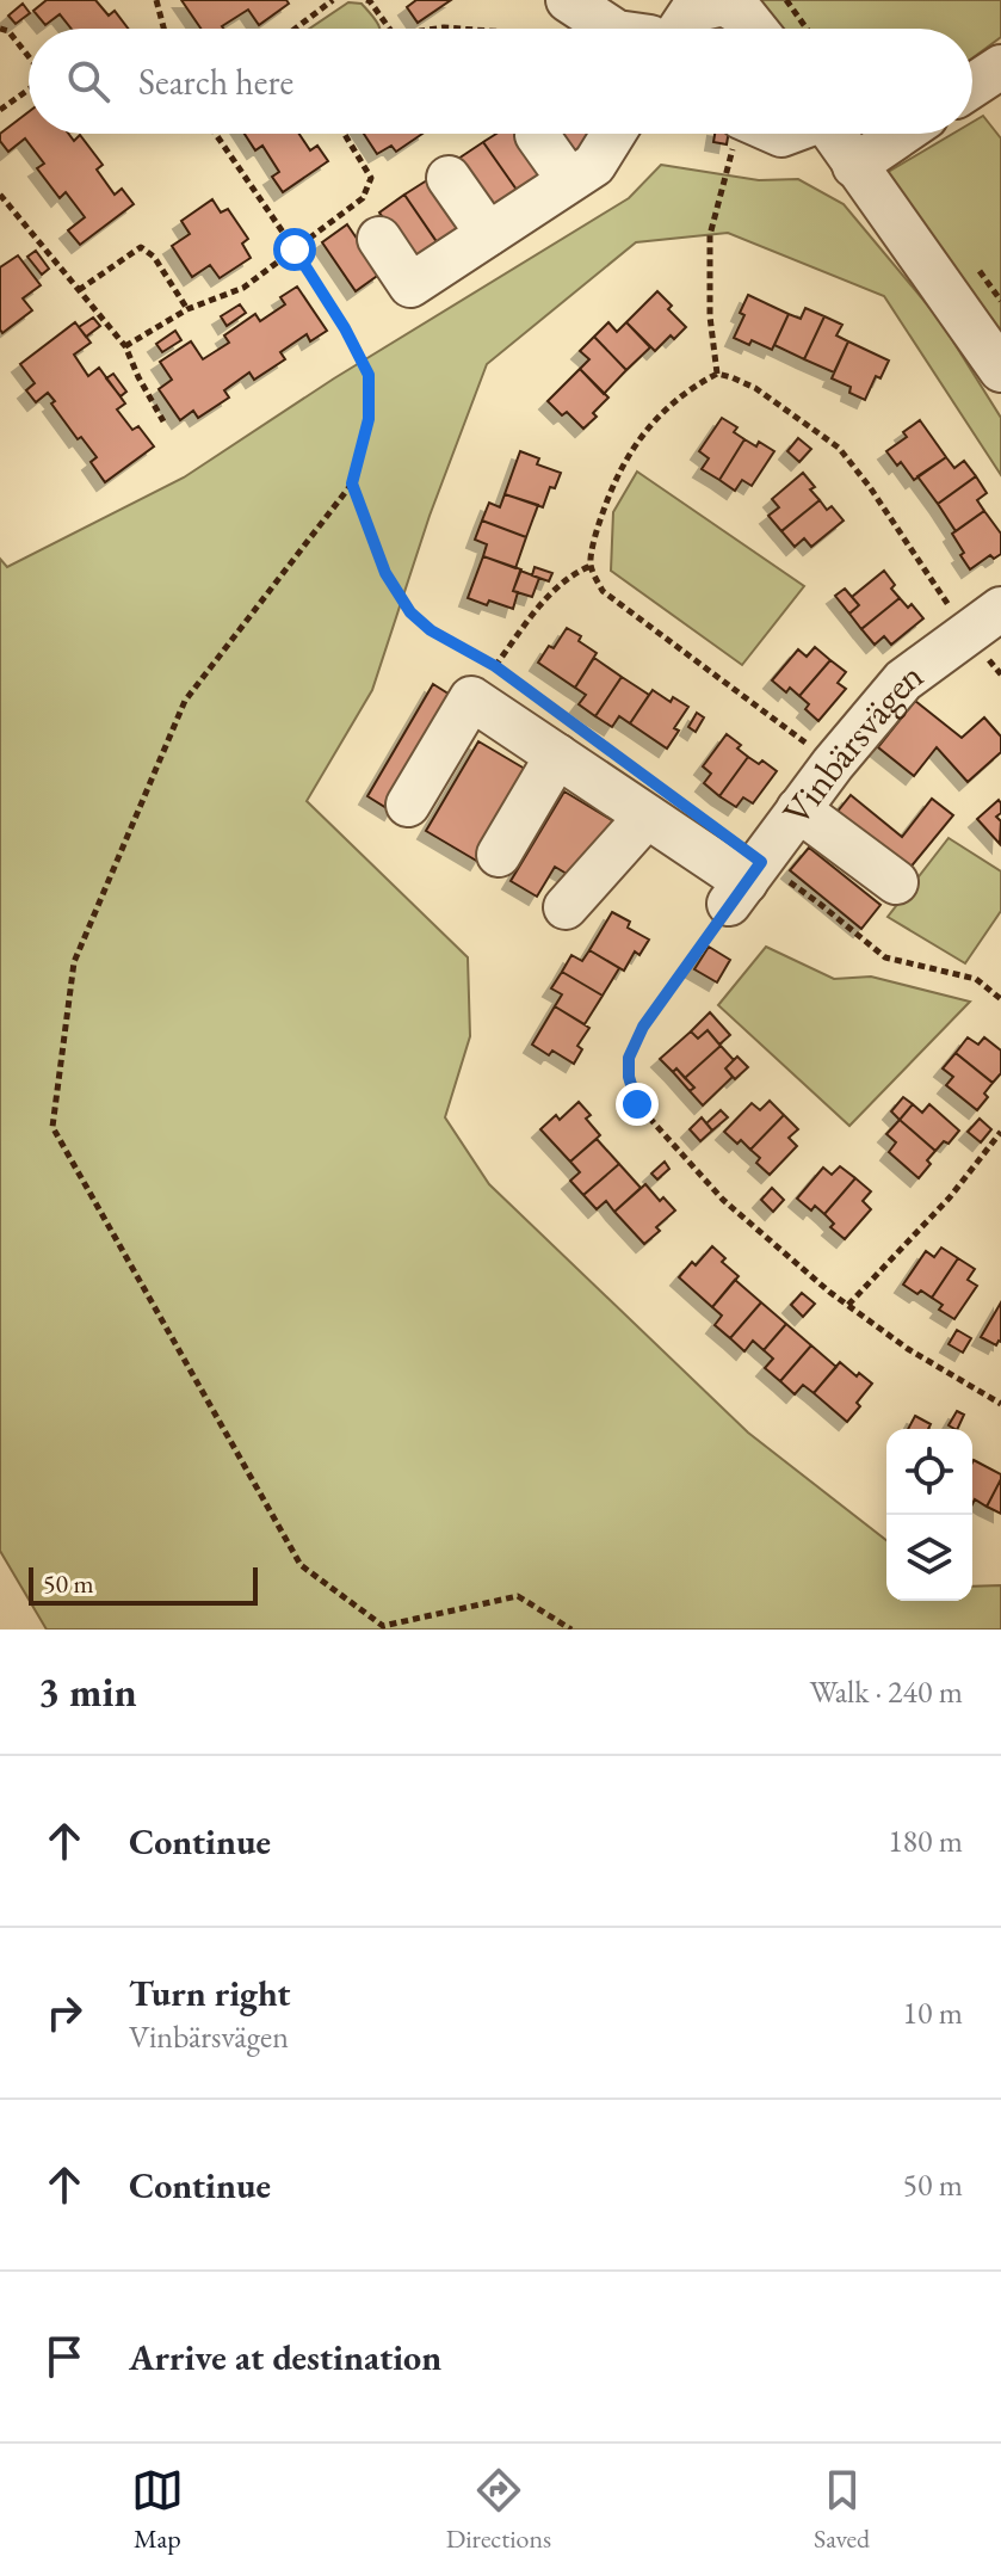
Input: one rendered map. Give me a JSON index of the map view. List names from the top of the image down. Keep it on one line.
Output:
{"streets":{"street":["Vinbärsvägen"]},"scale_bar":"50 m","page":{"search":"Search here","scale":"50 m","heading":["3 min","Walk · 240 m"],"list":[["Continue","180 m"],["Turn right","Vinbärsvägen","10 m"],["Continue","50 m"],"Arrive at destination"],"nav":["Map","Directions","Saved"]}}
